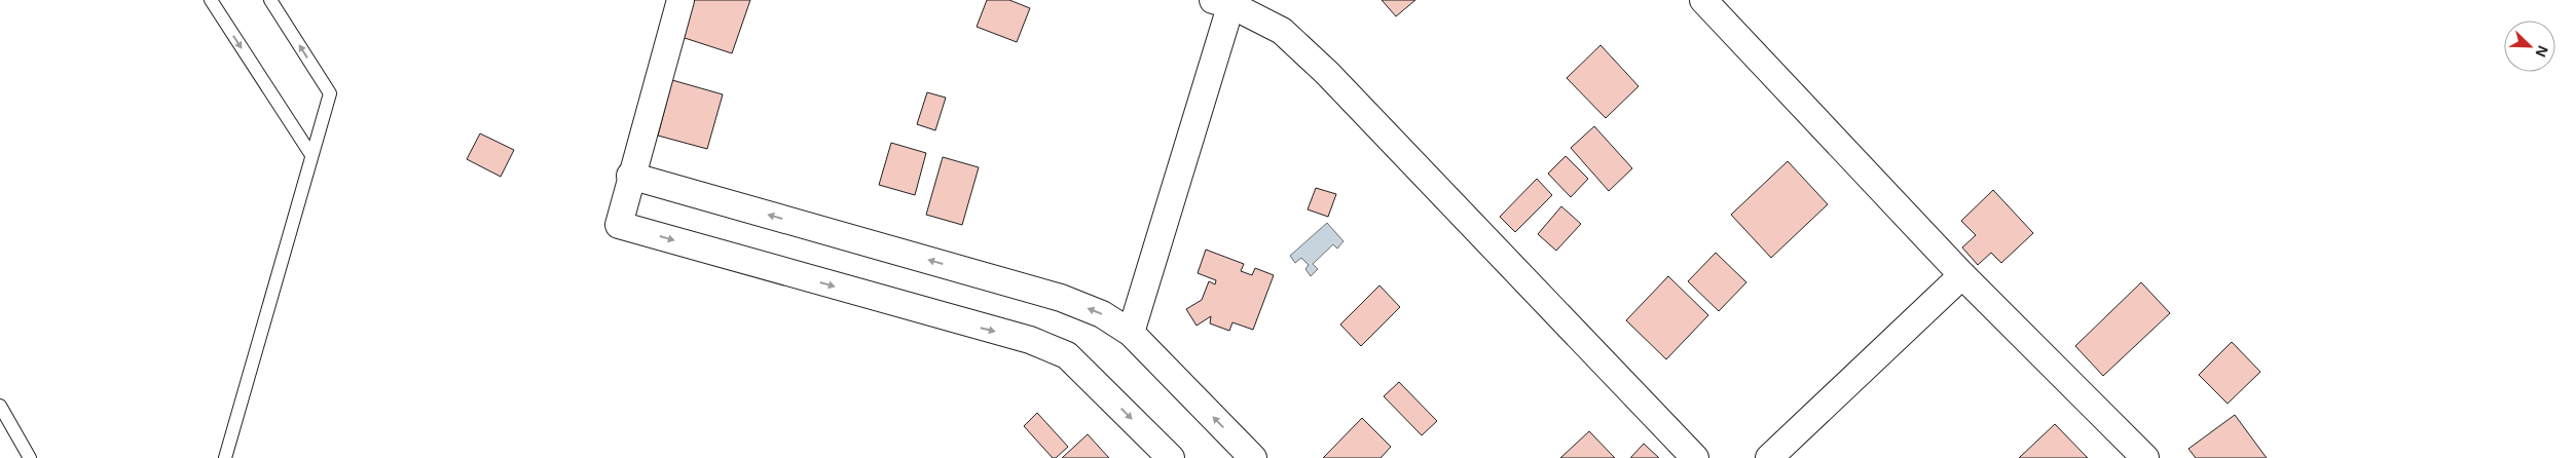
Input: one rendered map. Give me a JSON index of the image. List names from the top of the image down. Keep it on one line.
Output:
{"north":"bottom right"}
